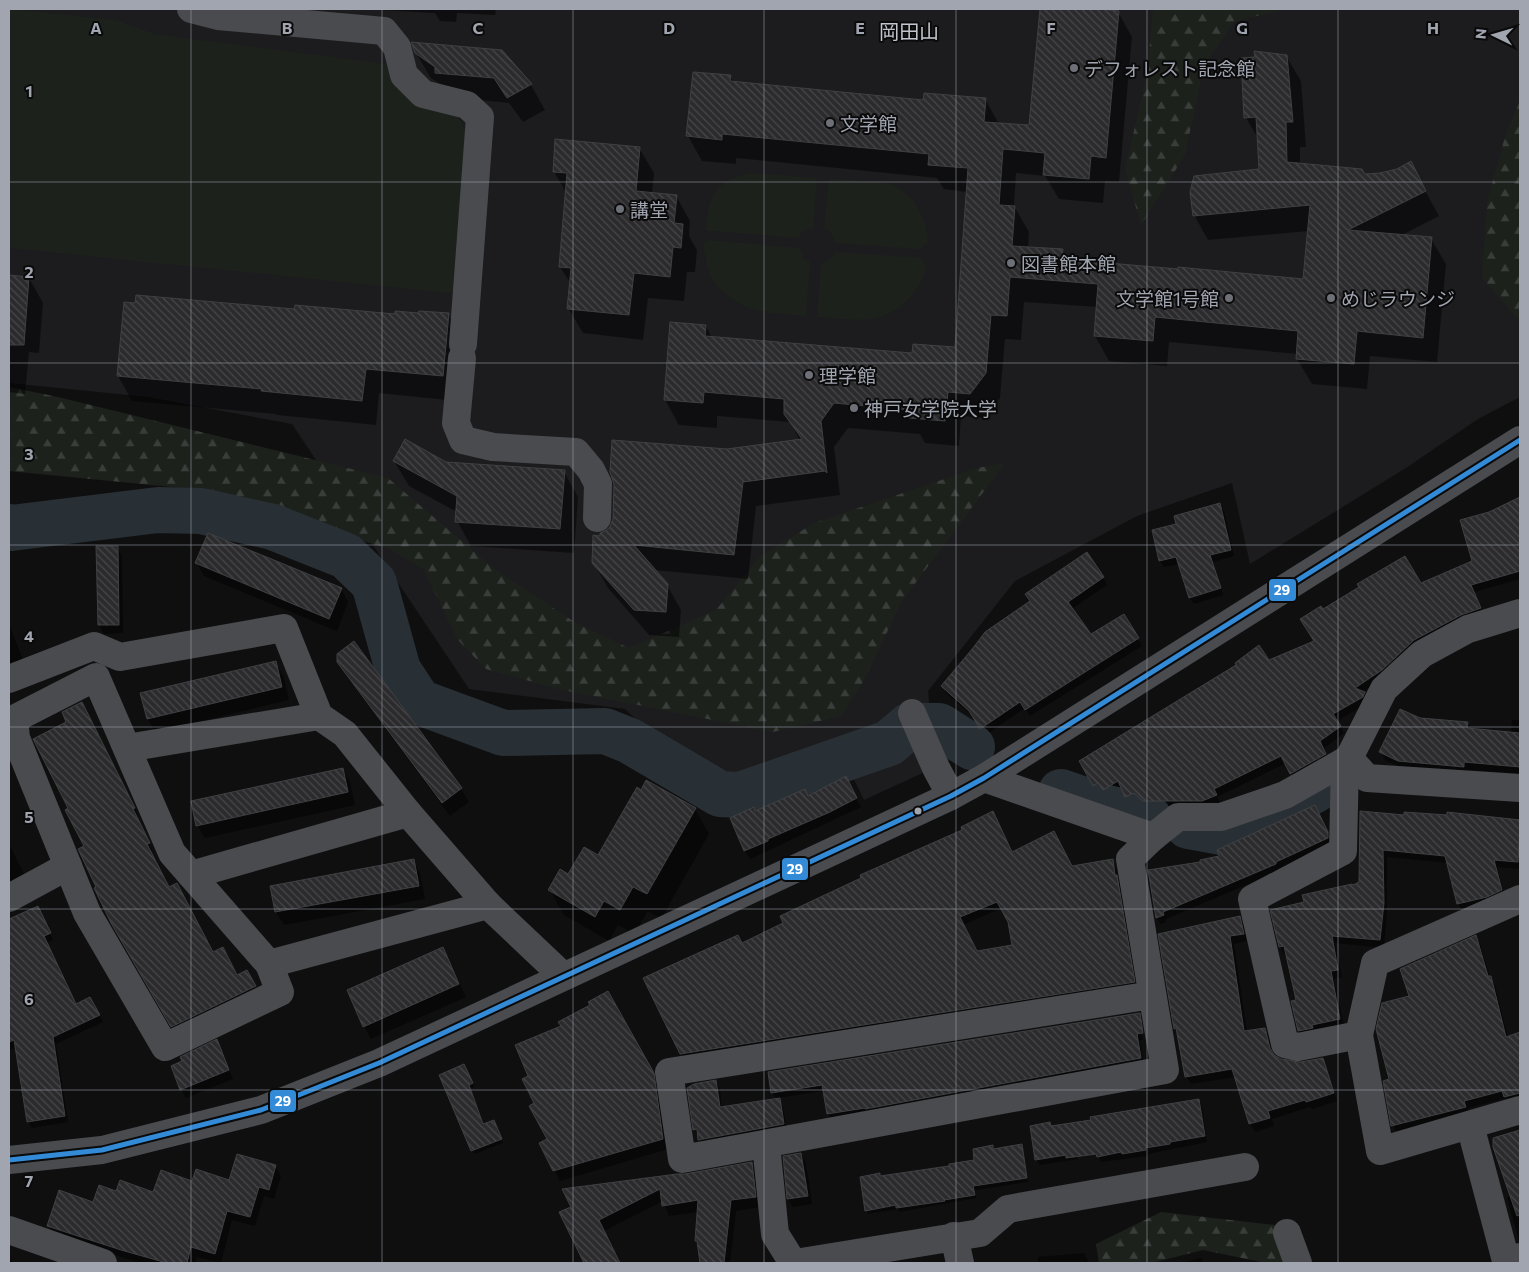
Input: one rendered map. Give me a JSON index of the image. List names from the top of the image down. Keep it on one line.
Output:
{"districts":["岡田山"],"places":["デフォレスト記念館","文学館","講堂","図書館本館","文学館1号館","めじラウンジ","理学館","神戸女学院大学"],"lines":["transit line 29"],"north":"left","grid":{"columns":["A","B","C","D","E","F","G","H"],"rows":["1","2","3","4","5","6","7"]}}
